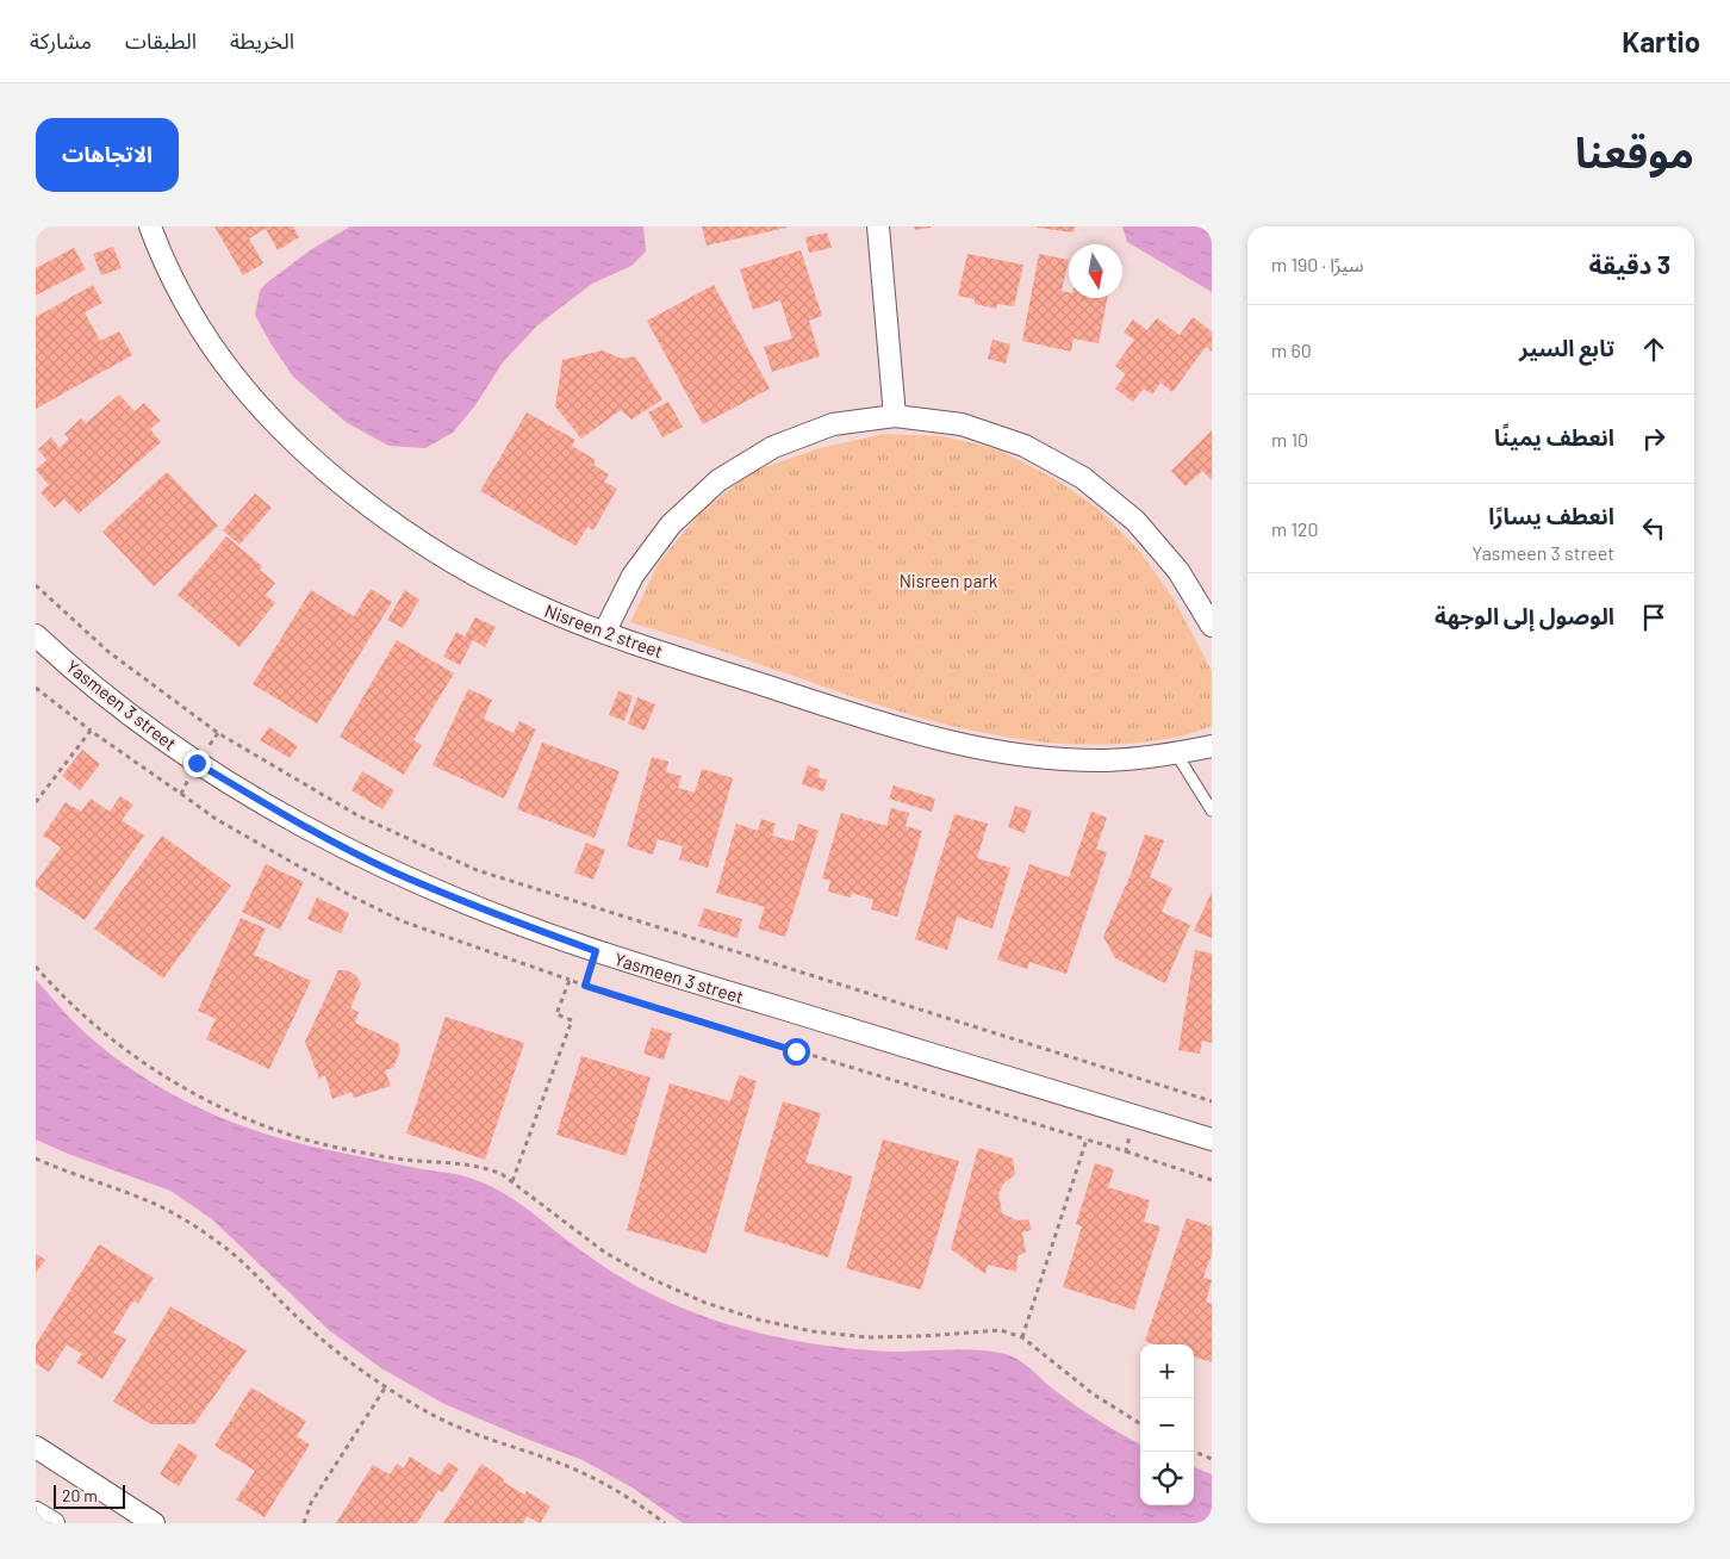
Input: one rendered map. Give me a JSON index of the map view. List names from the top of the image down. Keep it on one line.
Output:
{"streets":{"street":["Nisreen 2 street","Yasmeen 3 street"]},"parks":["Nisreen park"],"scale_bar":"20 m","north":"bottom","page":{"header":"Kartio","nav":["الخريطة","الطبقات","مشاركة"],"title":"موقعنا","buttons":"الاتجاهات","heading":["3 دقيقة","سيرًا · 190 m"],"list":[["تابع السير","60 m"],["انعطف يمينًا","10 m"],["انعطف يسارًا","Yasmeen 3 street","120 m"],"الوصول إلى الوجهة"],"map_buttons":["+","−"],"scale":"20 m"}}
